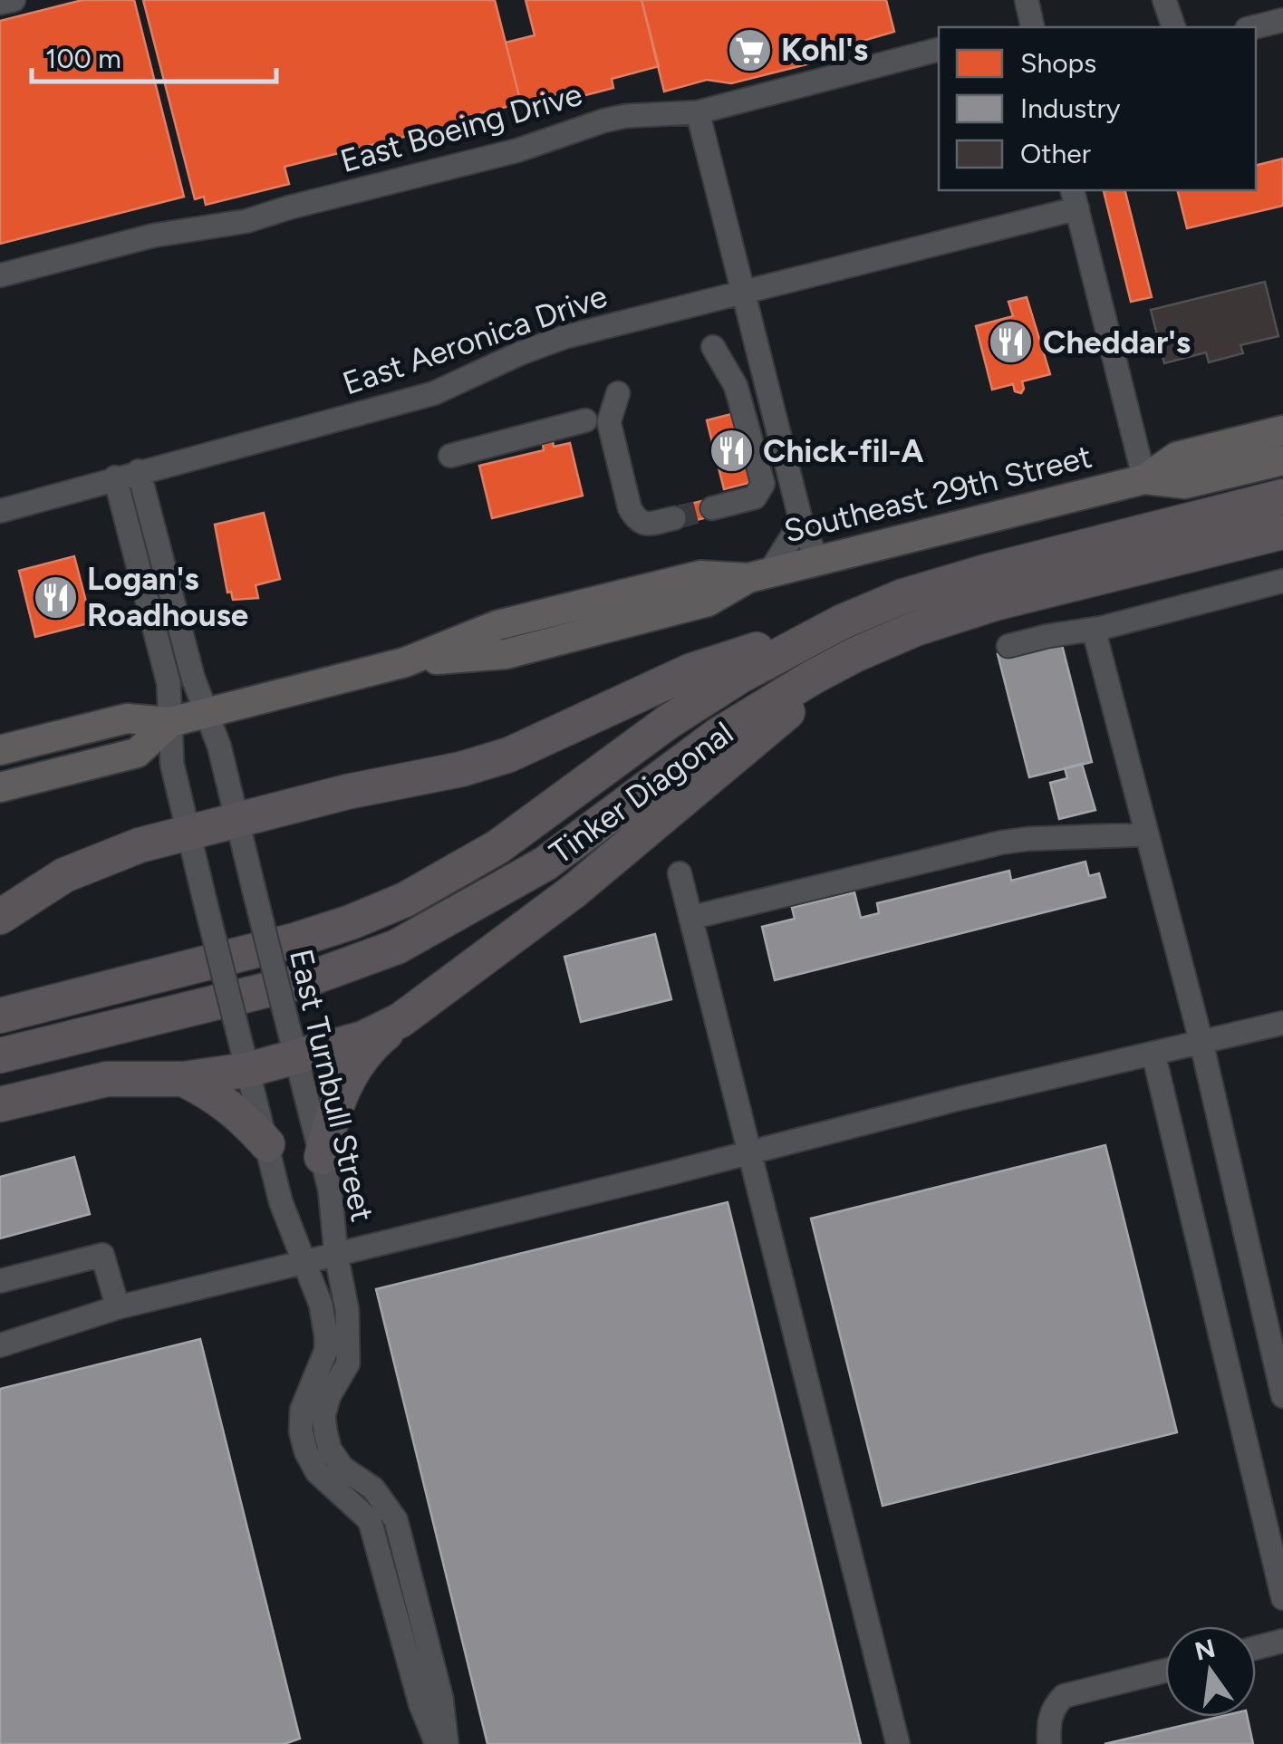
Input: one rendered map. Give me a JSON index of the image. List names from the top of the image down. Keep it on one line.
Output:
{"streets":{"highway":["Tinker Diagonal"],"main road":["Southeast 29th Street"],"street":["East Boeing Drive","East Aeronica Drive","East Turnbull Street"]},"crossings":[["East Aeronica Drive","East Turnbull Street"],["Southeast 29th Street","East Turnbull Street"]],"places":{"supermarket":["Kohl's"],"restaurant":["Cheddar's","Chick-fil-A","Logan's Roadhouse"]},"legend":["Shops","Industry","Other"],"scale_bar":"100 m","north":"top"}
